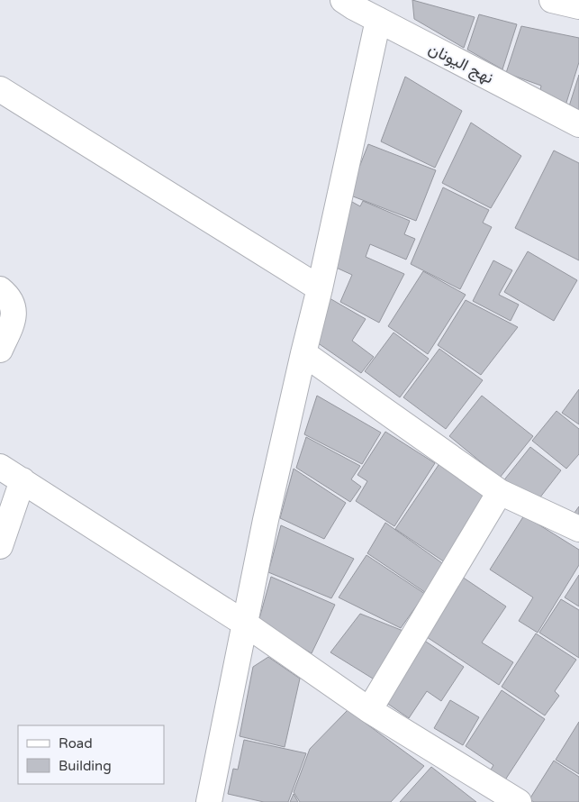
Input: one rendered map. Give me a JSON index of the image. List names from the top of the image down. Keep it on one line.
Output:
{"streets":{"street":["نهج اليونان"]},"legend":["Road","Building"]}
